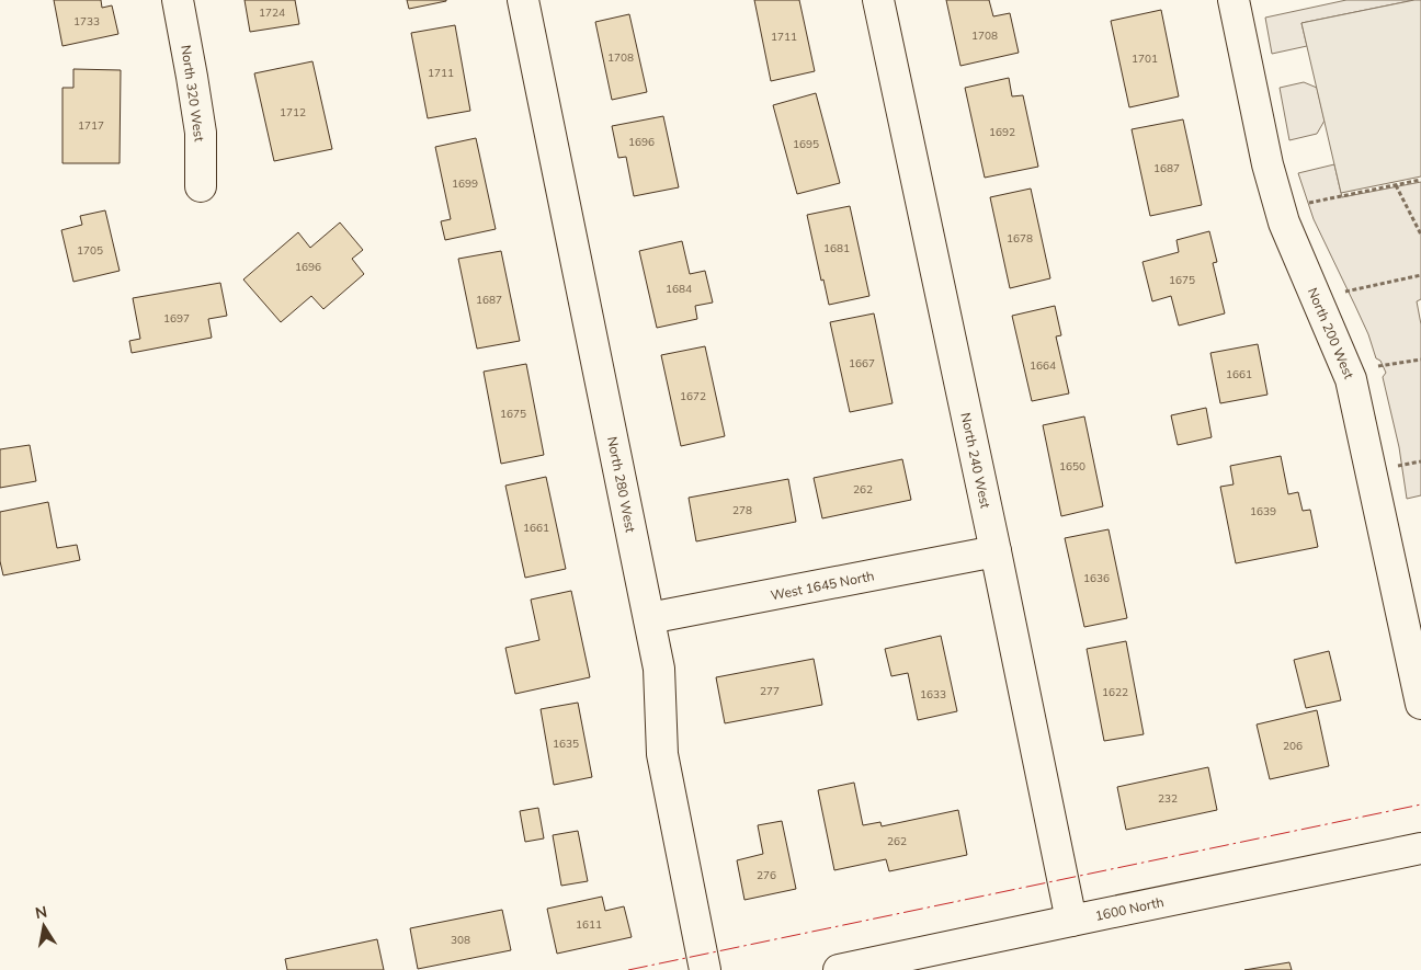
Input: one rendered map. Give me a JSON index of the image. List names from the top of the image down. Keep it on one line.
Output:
{"streets":{"street":["North 320 West","North 200 West","North 240 West","North 280 West","West 1645 North","1600 North"]},"crossings":[["North 240 West","West 1645 North"],["North 240 West","1600 North"],["North 280 West","West 1645 North"]],"house_numbers":["1724","1733","1708","1711","1708","1701","1711","1712","1717","1692","1696","1695","1687","1699","1678","1681","1705","1696","1675","1684","1687","1697","1667","1664","1661","1672","1675","1650","262","278","1639","1661","1636","277","1622","1633","1635","206","232","262","276","1611","308"],"north":"top"}
